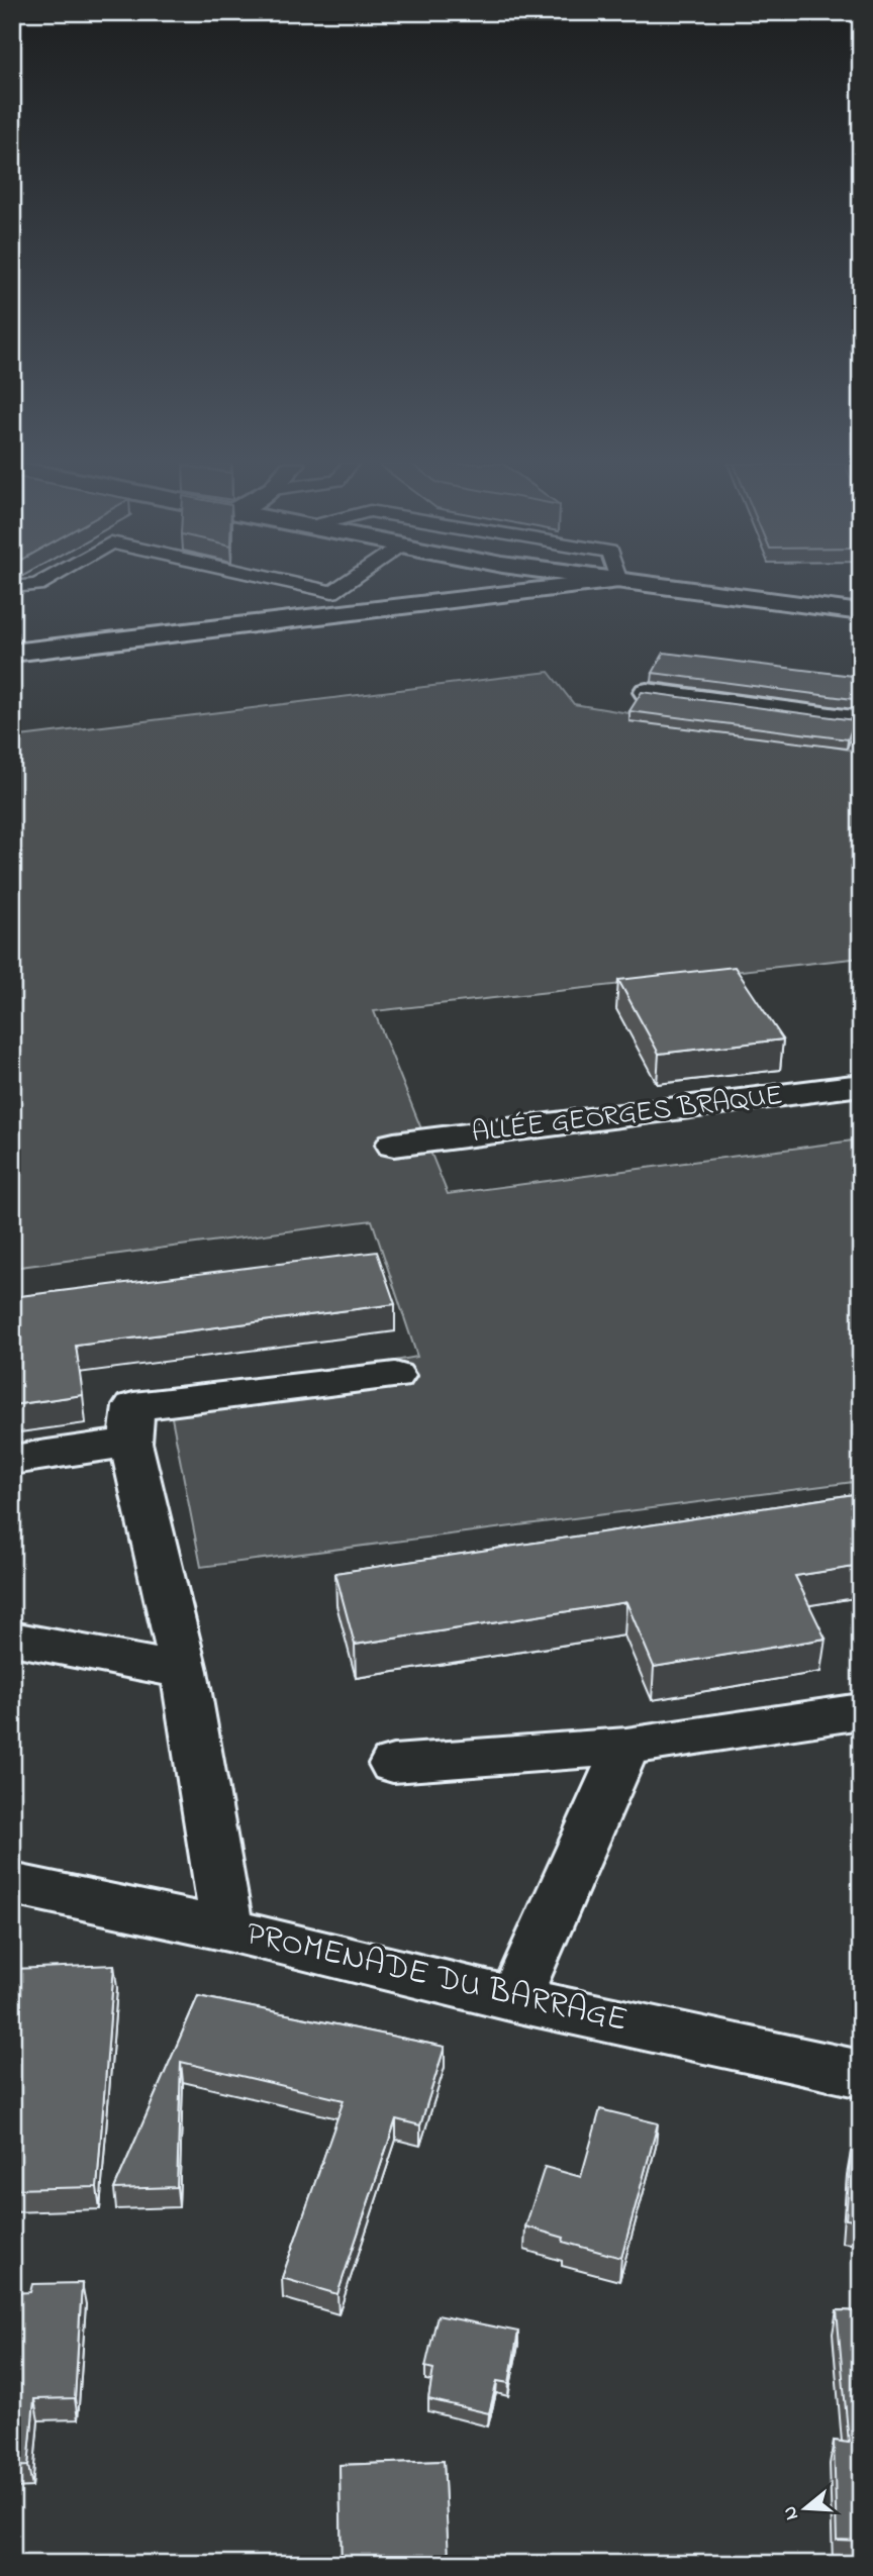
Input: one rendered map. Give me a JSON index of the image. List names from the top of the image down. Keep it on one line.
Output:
{"streets":{"street":["ALLÉE GEORGES BRAQUE","PROMENADE DU BARRAGE"]},"north":"left"}
